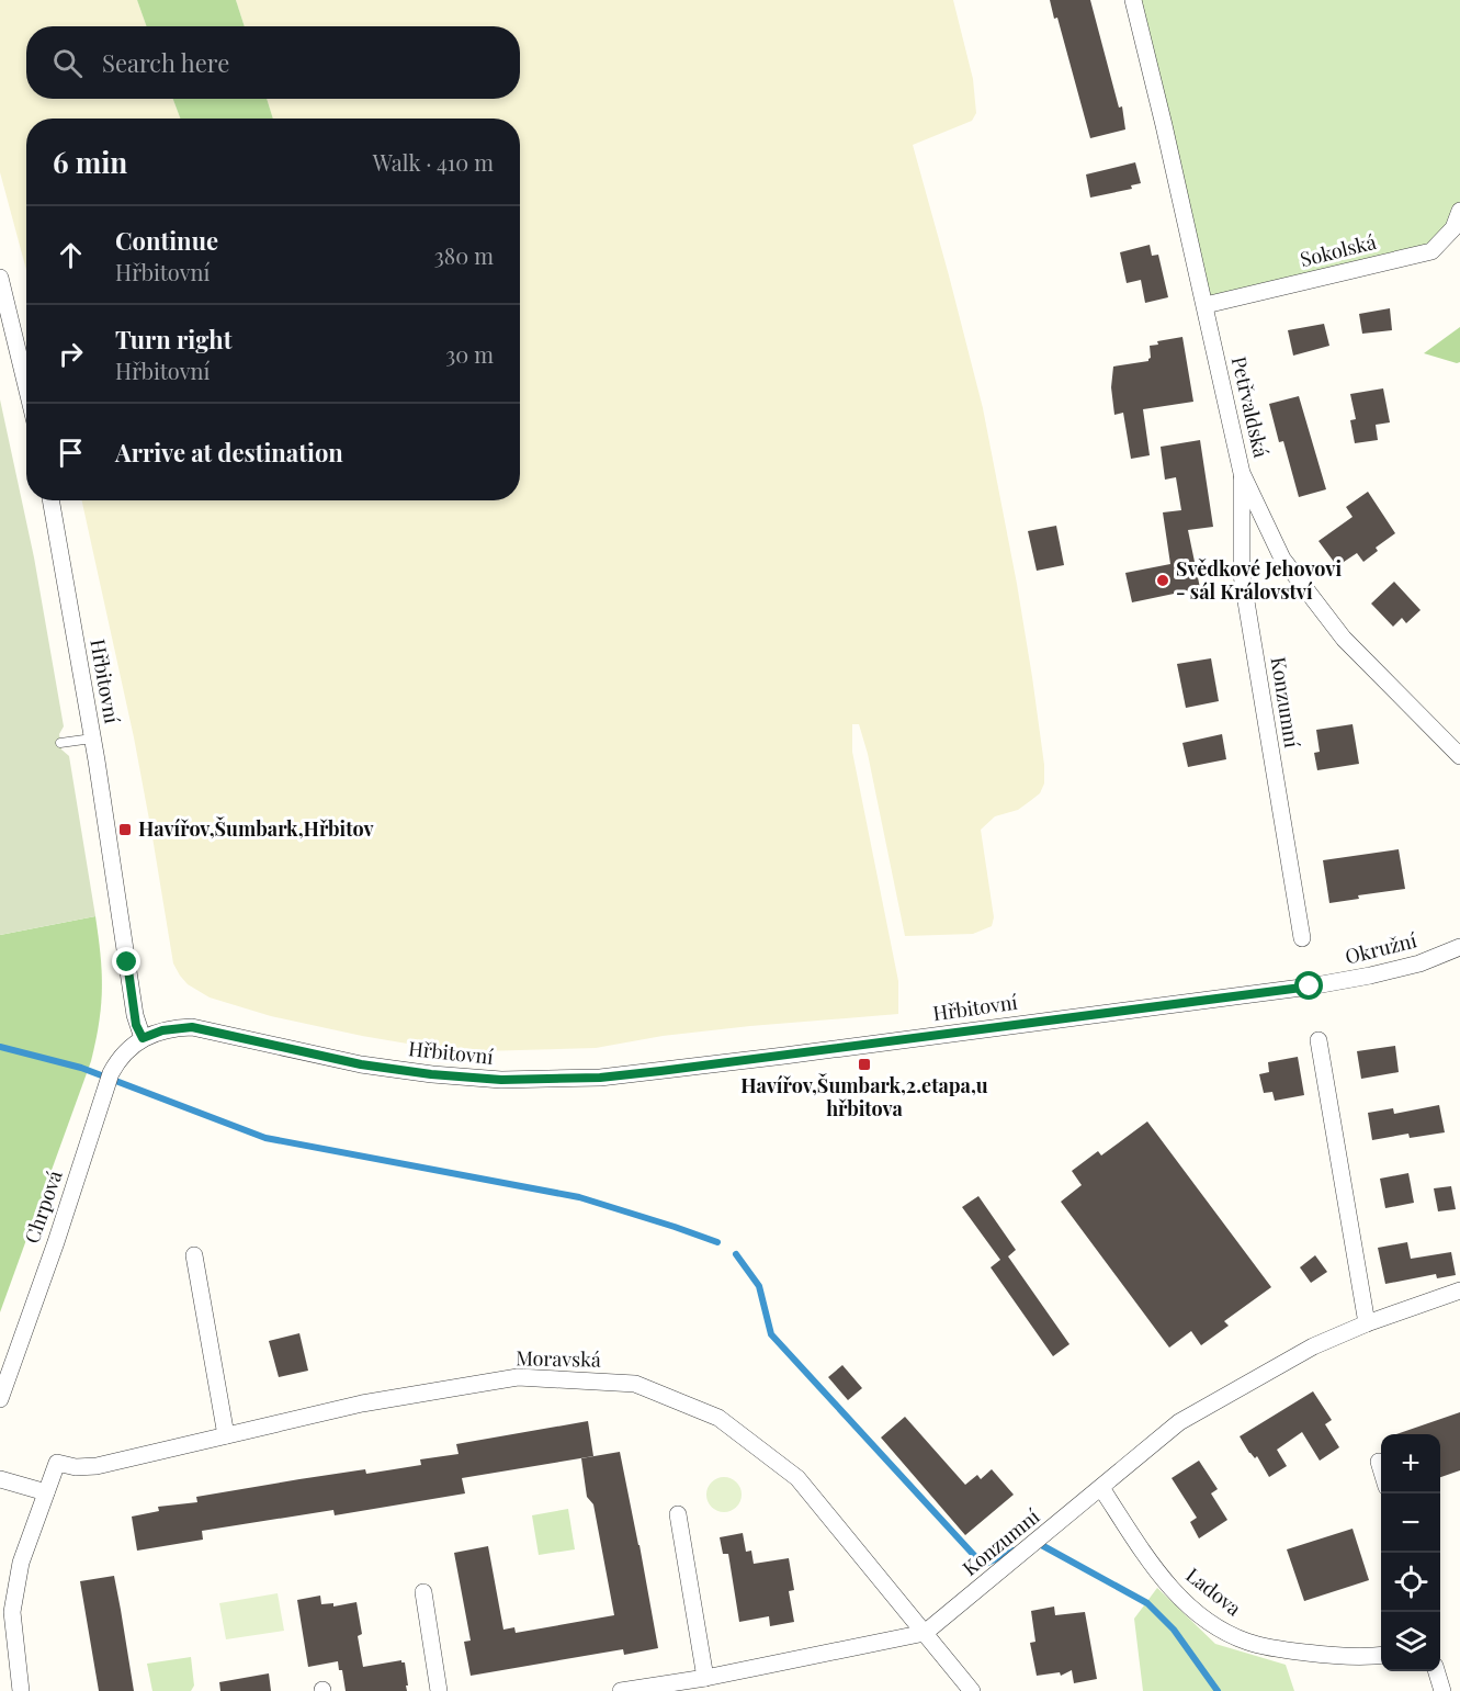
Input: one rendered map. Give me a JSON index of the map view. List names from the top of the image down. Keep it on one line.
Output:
{"streets":{"street":["Sokolská","Petřvaldská","Hřbitovní","Konzumní","Okružní","Chrpová","Moravská","Ladova"]},"crossings":[["Sokolská","Petřvaldská"],["Petřvaldská","Konzumní"],["Hřbitovní","Okružní"],["Hřbitovní","Chrpová"],["Konzumní","Moravská"],["Konzumní","Ladova"]],"places":{"other":["Svědkové Jehovovi - sál Království"],"transit":["Havířov,Šumbark,Hřbitov","Havířov,Šumbark,2.etapa,u hřbitova"]},"page":{"search":"Search here","heading":["6 min","Walk · 410 m"],"list":[["Continue","Hřbitovní","380 m"],["Turn right","Hřbitovní","30 m"],"Arrive at destination"],"map_buttons":["+","−"]}}
